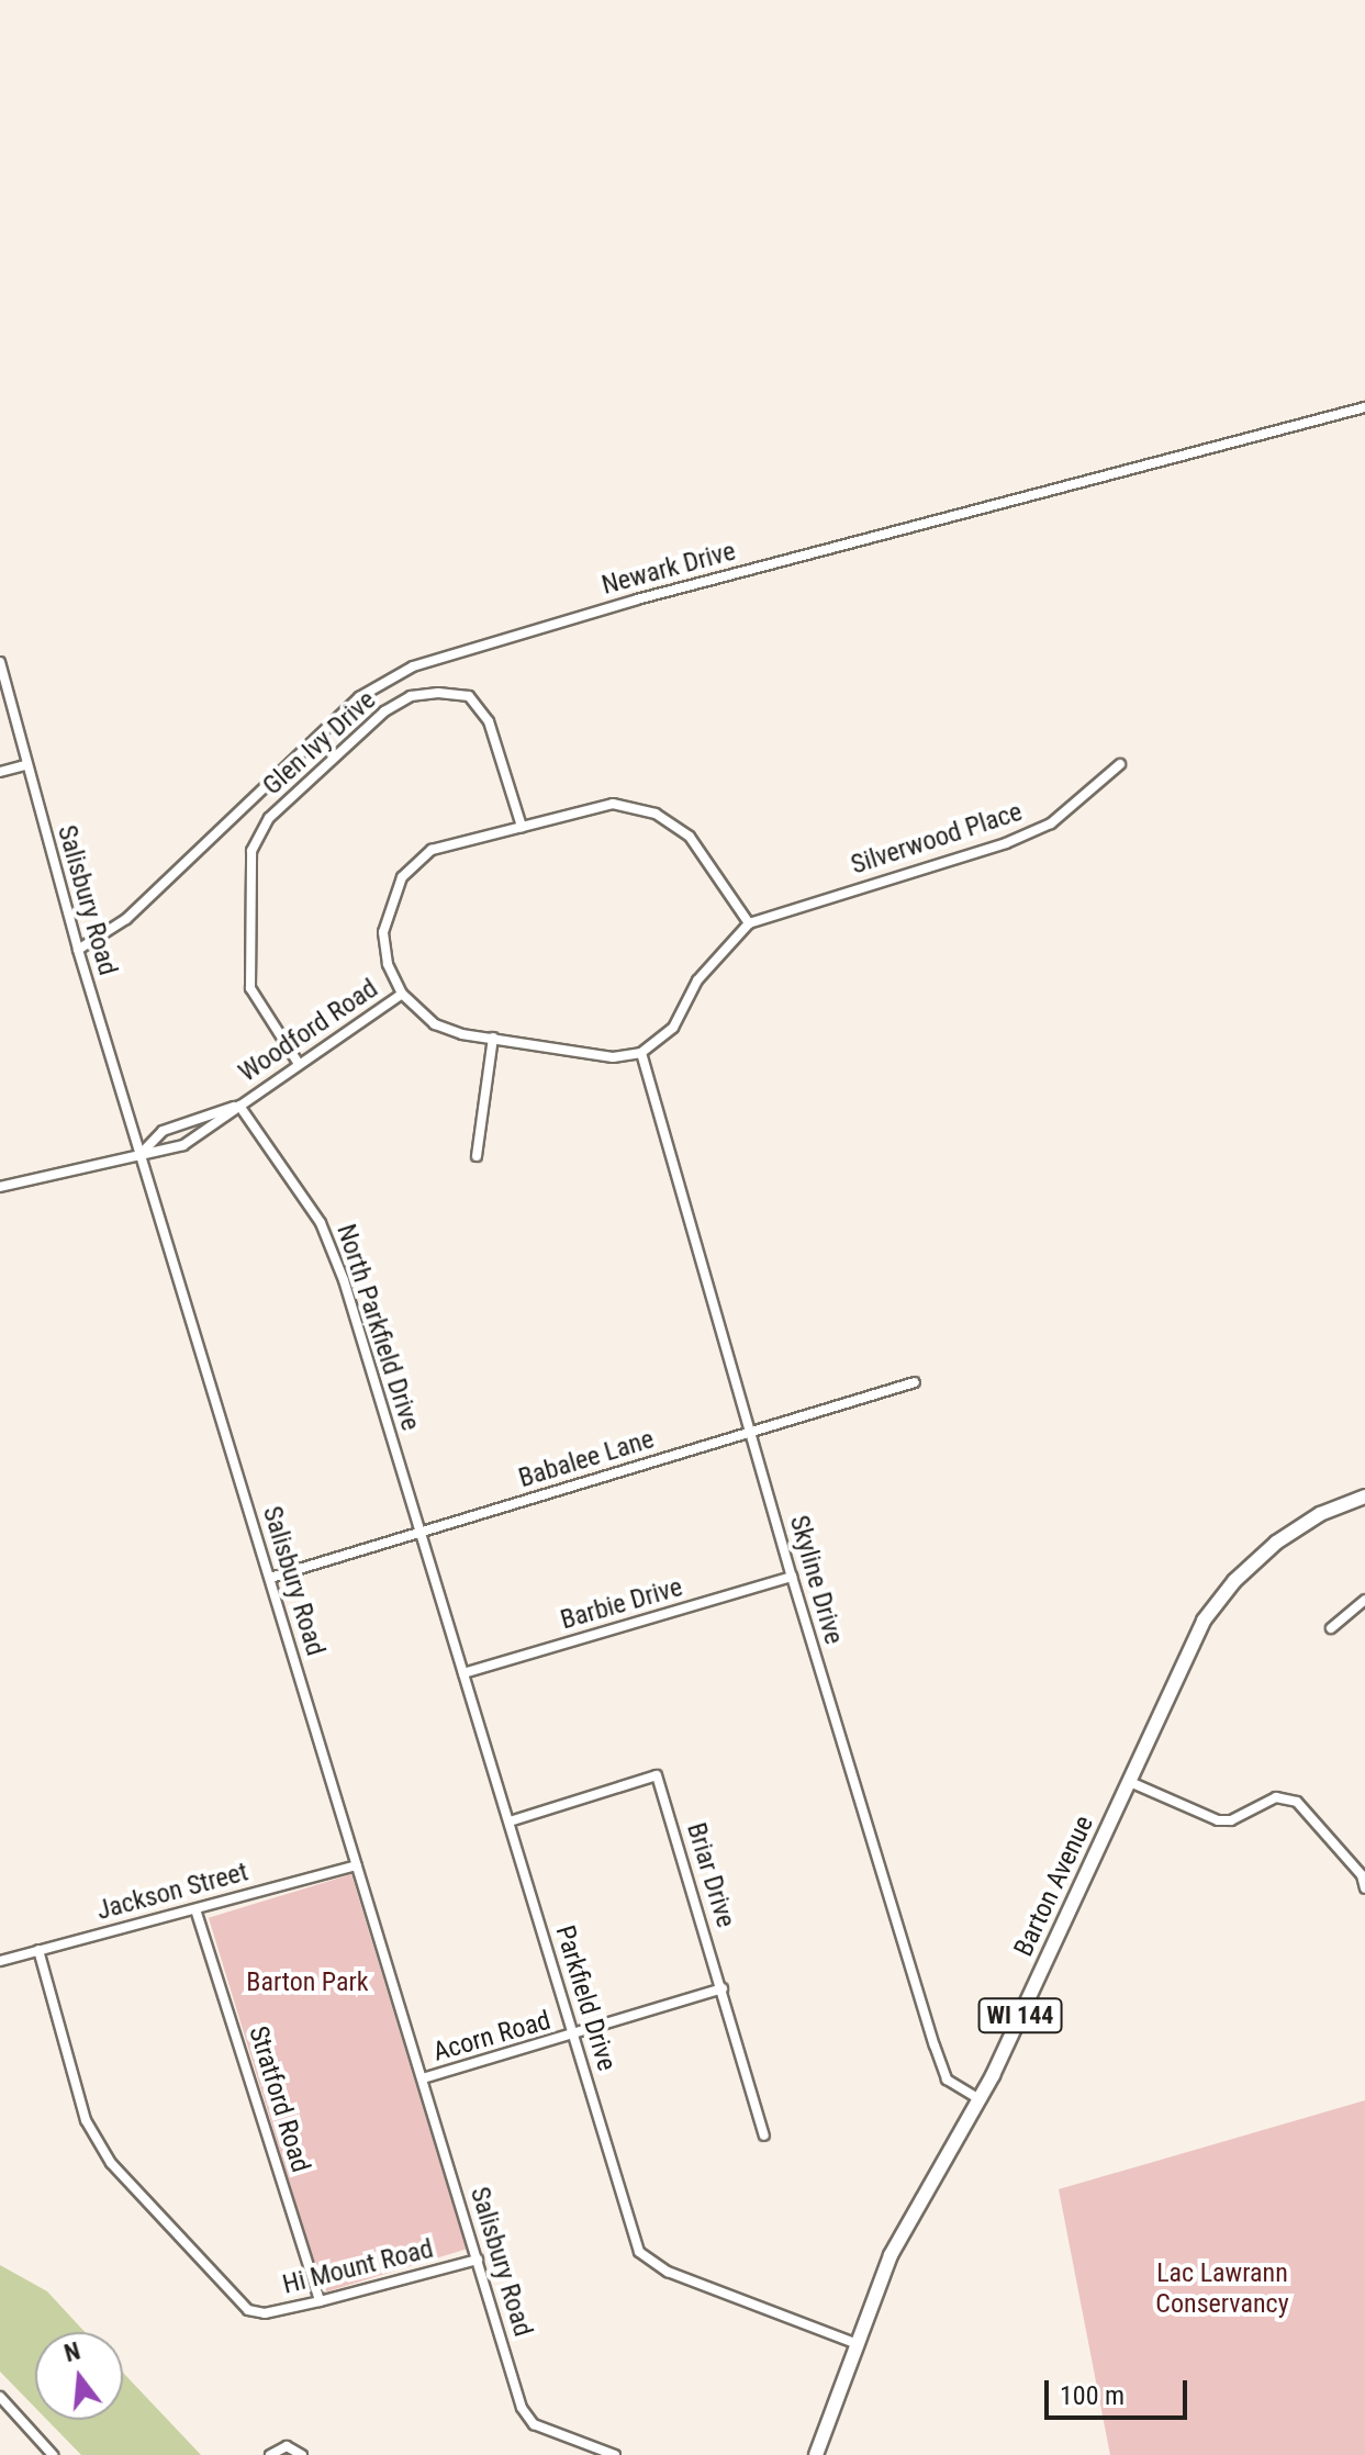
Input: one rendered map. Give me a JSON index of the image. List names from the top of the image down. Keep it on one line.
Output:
{"streets":{"main road":["Barton Avenue","WI 144"],"street":["Newark Drive","Glen Ivy Drive","Silverwood Place","Salisbury Road","Woodford Road","North Parkfield Drive","Babalee Lane","Skyline Drive","Barbie Drive","Briar Drive","Jackson Street","Parkfield Drive","Acorn Road","Stratford Road","Hi Mount Road"]},"crossings":[["Newark Drive","Salisbury Road"],["Glen Ivy Drive","Silverwood Place"],["Glen Ivy Drive","Woodford Road"],["Glen Ivy Drive","Skyline Drive"],["Silverwood Place","Woodford Road"],["Silverwood Place","Skyline Drive"],["Salisbury Road","Woodford Road"],["Salisbury Road","Babalee Lane"],["Salisbury Road","Jackson Street"],["Salisbury Road","Acorn Road"],["Salisbury Road","Hi Mount Road"],["Woodford Road","North Parkfield Drive"],["Woodford Road","Skyline Drive"],["North Parkfield Drive","Babalee Lane"],["North Parkfield Drive","Parkfield Drive"],["Babalee Lane","Skyline Drive"],["Babalee Lane","Parkfield Drive"],["Skyline Drive","Barbie Drive"],["Skyline Drive","Barton Avenue"],["Barbie Drive","Parkfield Drive"],["Briar Drive","Parkfield Drive"],["Briar Drive","Acorn Road"],["Barton Avenue","Parkfield Drive"],["Jackson Street","Stratford Road"],["Jackson Street","Hi Mount Road"],["Parkfield Drive","Acorn Road"],["Stratford Road","Hi Mount Road"]],"parks":["Barton Park","Lac Lawrann Conservancy"],"scale_bar":"100 m","north":"top"}
